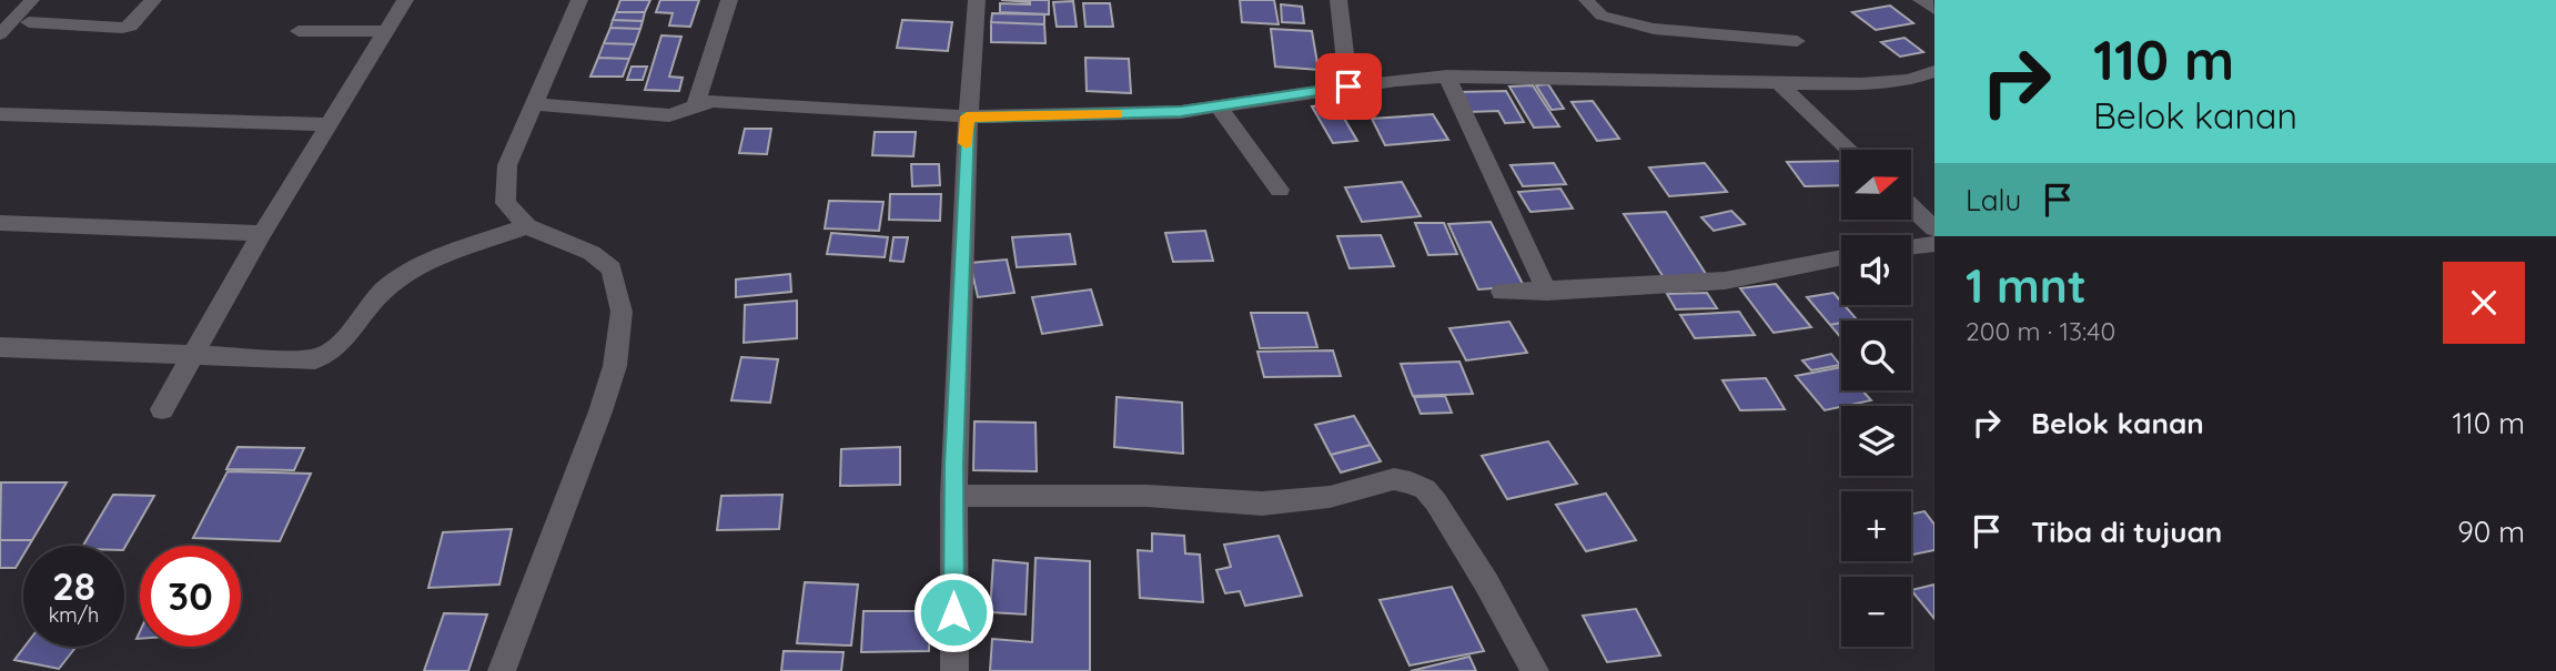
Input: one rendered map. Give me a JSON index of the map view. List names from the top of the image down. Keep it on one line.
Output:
{"north":"right","page":{"turn":["110 m","Belok kanan"],"map_buttons":["+","−"],"then":"Lalu","heading":["1 mnt","200 m · 13:40"],"list":[{"name":"Belok kanan","value":"110 m"},{"name":"Tiba di tujuan","value":"90 m"}],"speed":"28 km/h","limit":"30"}}
